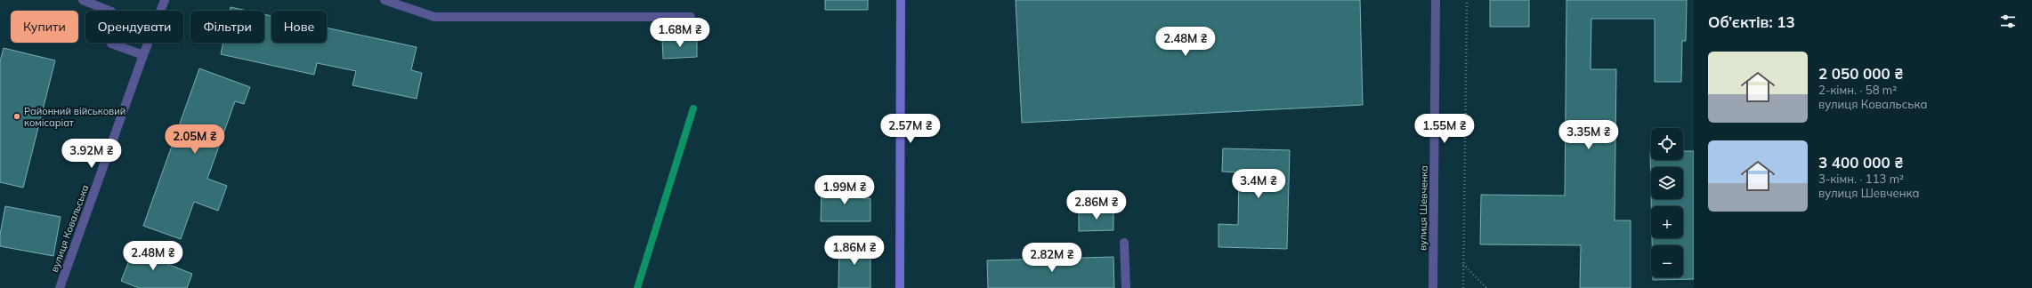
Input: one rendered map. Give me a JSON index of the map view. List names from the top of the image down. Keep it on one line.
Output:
{"streets":{"street":["вулиця Шевченка","вулиця Ковальська"]},"places":["Районний військовий комісаріат"],"page":{"heading":"Об’єктів: 13","chip":["Купити","Орендувати","Фільтри","Нове"],"price":["1.68M ₴","2.48M ₴","2.57M ₴","1.55M ₴","3.35M ₴","2.05M ₴","3.92M ₴","3.4M ₴","1.99M ₴","2.86M ₴","1.86M ₴","2.48M ₴","2.82M ₴"],"list":[{"name":"2 050 000 ₴","note":"2-кімн. · 58 m² · вулиця Ковальська"},{"name":"3 400 000 ₴","note":"3-кімн. · 113 m² · вулиця Шевченка"}],"map_buttons":["+","−"]}}
